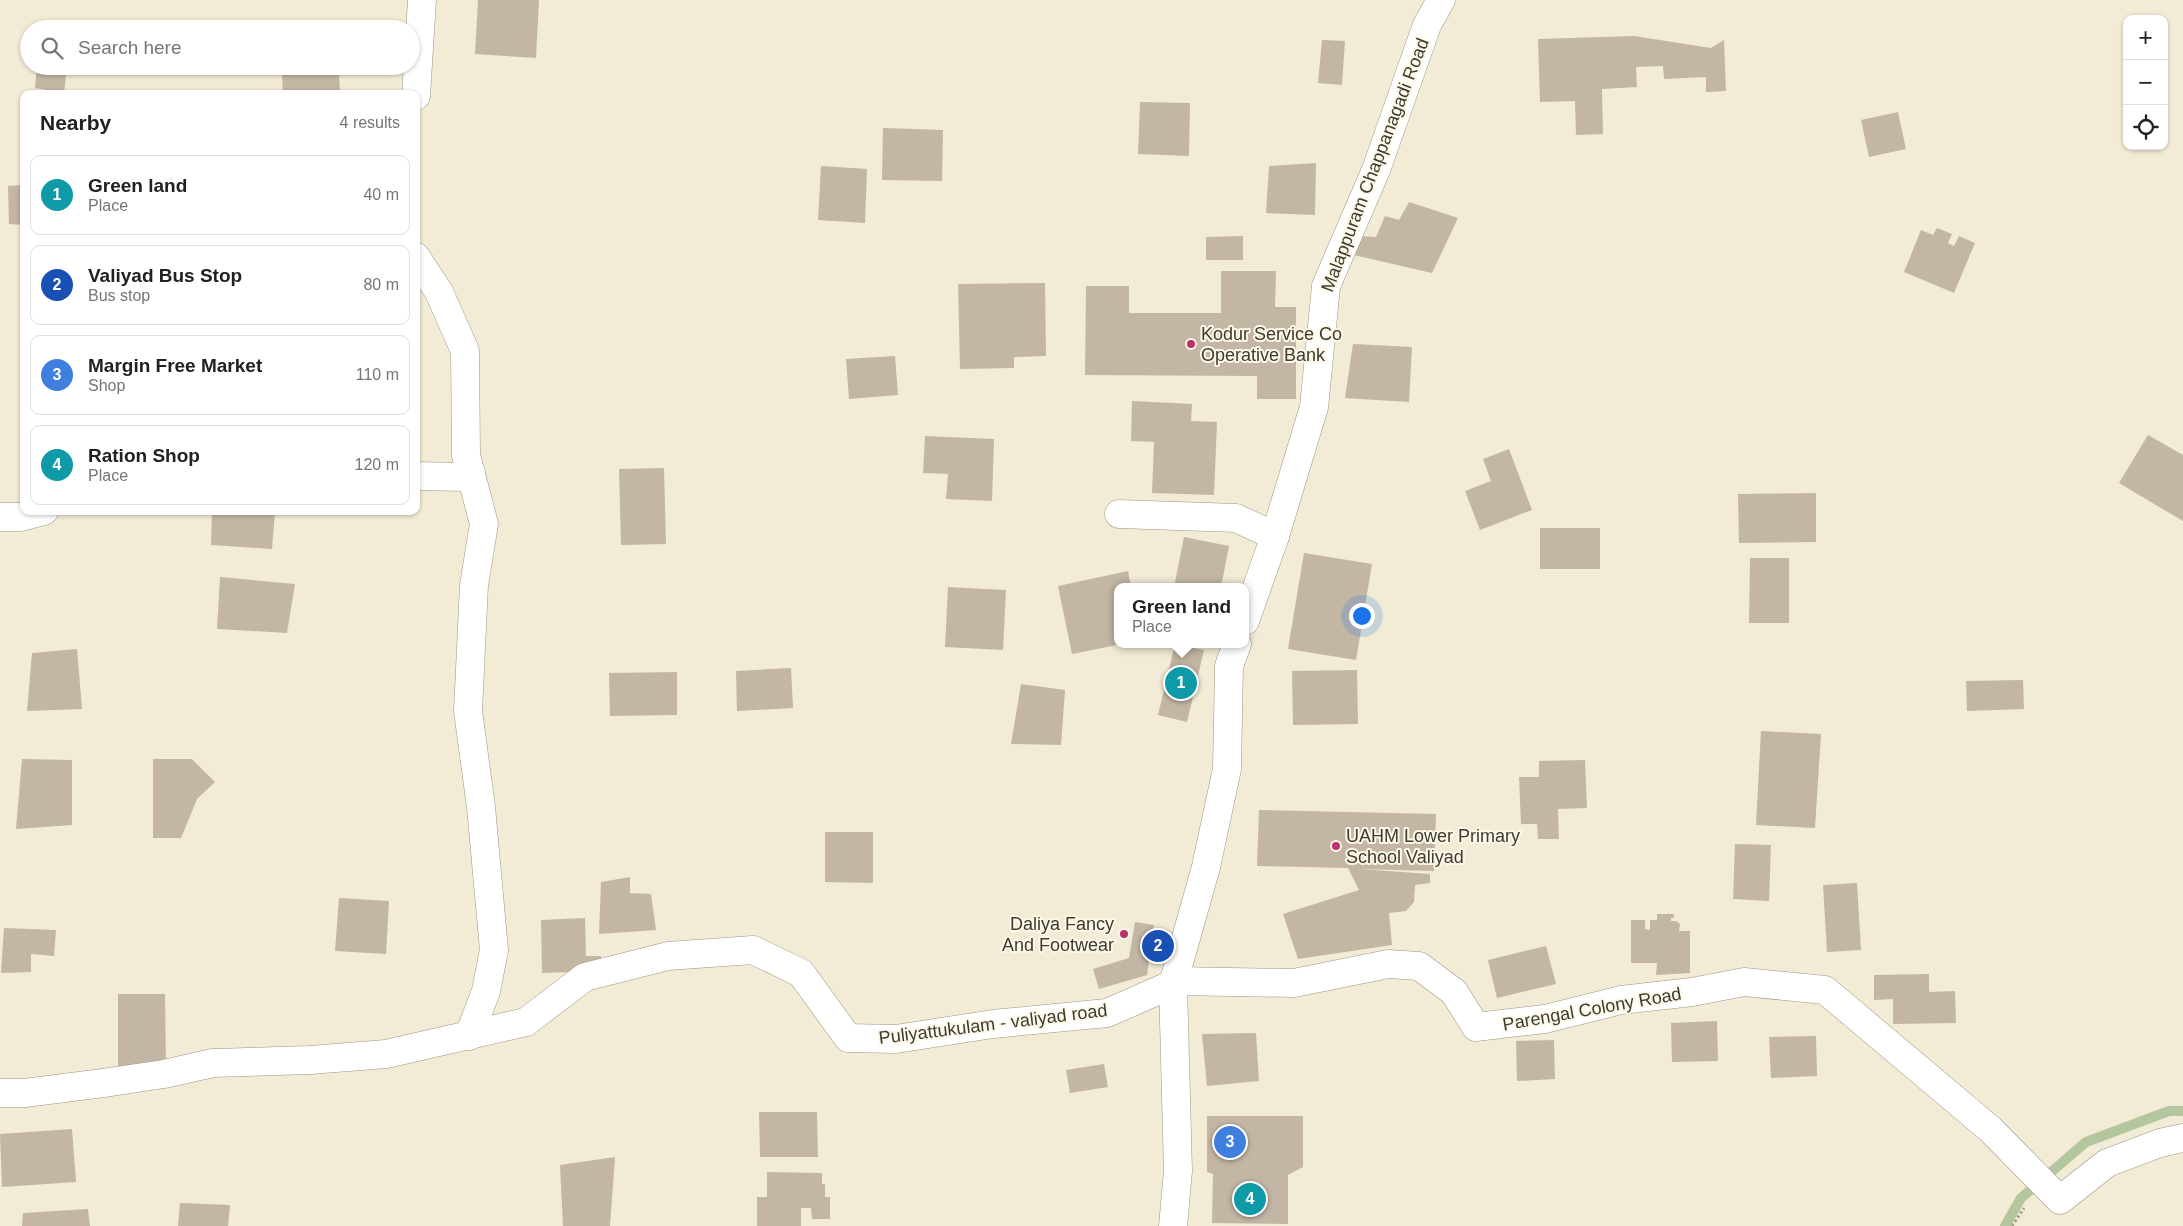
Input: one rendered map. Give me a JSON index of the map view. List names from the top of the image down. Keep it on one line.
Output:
{"streets":{"street":["Malappuram Chappanagadi Road","Parengal Colony Road","Puliyattukulam - valiyad road"]},"crossings":[["Parengal Colony Road","Puliyattukulam - valiyad road"]],"places":["Kodur Service Co Operative Bank","UAHM Lower Primary School Valiyad","Daliya Fancy And Footwear"],"page":{"map_buttons":["+","−"],"search":"Search here","heading":["Nearby","4 results"],"list":[{"mark":"1","name":"Green land","note":"Place","value":"40 m"},{"mark":"2","name":"Valiyad Bus Stop","note":"Bus stop","value":"80 m"},{"mark":"3","name":"Margin Free Market","note":"Shop","value":"110 m"},{"mark":"4","name":"Ration Shop","note":"Place","value":"120 m"}],"popup":["Green land","Place"],"pins":["1","2","3","4"]}}
